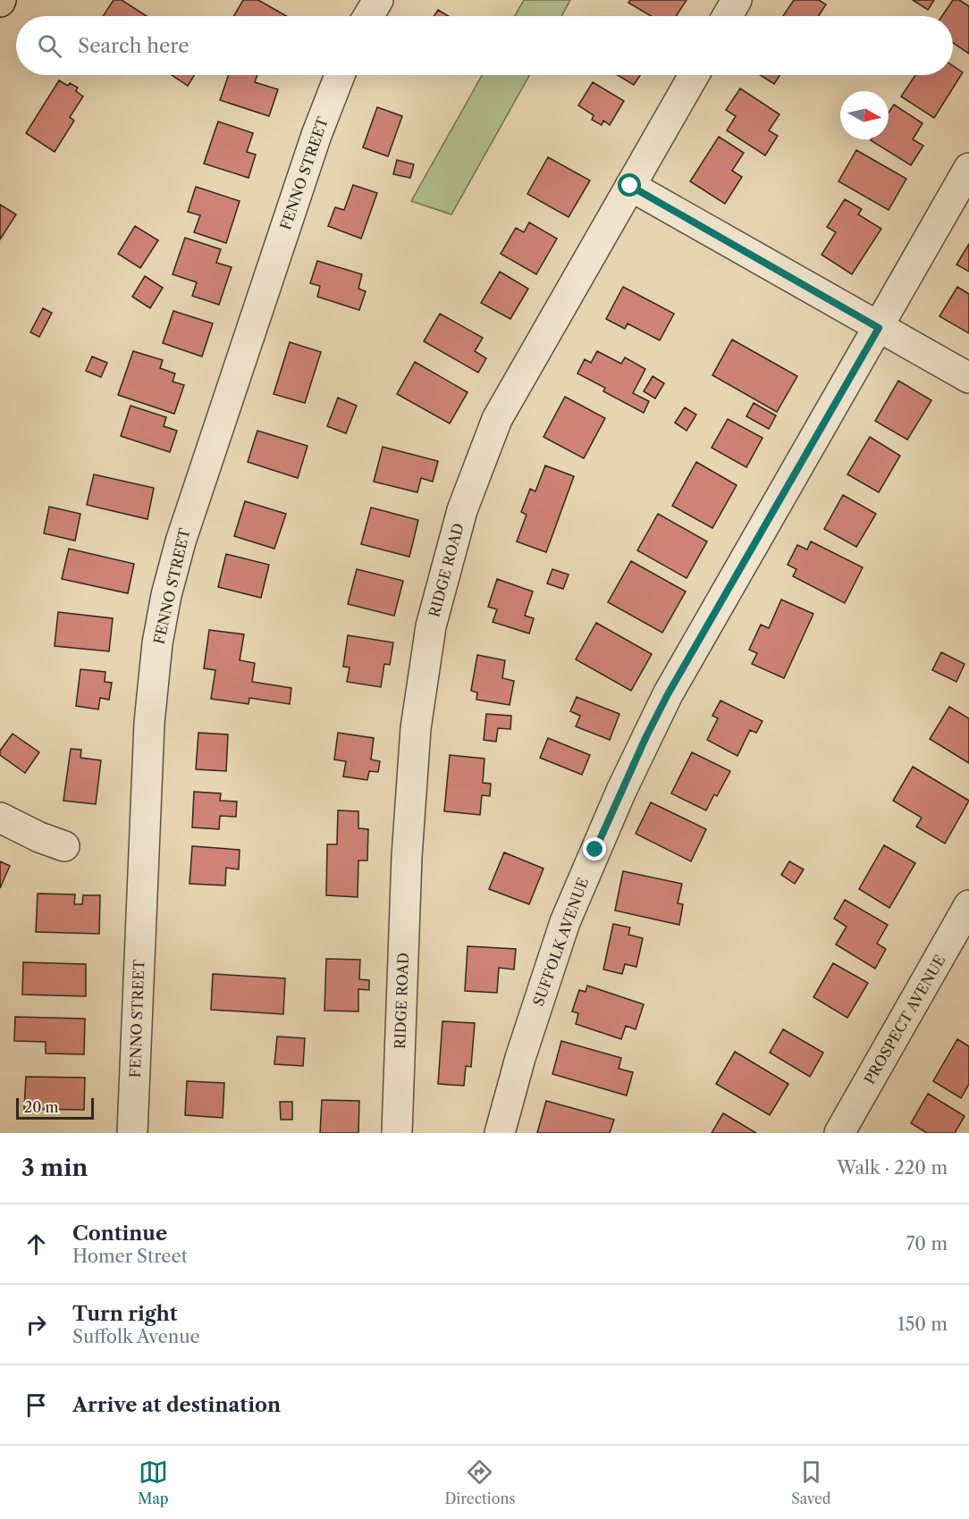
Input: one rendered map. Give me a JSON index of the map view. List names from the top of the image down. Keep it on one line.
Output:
{"streets":{"street":["FENNO STREET","RIDGE ROAD","SUFFOLK AVENUE","PROSPECT AVENUE"]},"scale_bar":"20 m","north":"right","page":{"search":"Search here","scale":"20 m","heading":["3 min","Walk · 220 m"],"list":[["Continue","Homer Street","70 m"],["Turn right","Suffolk Avenue","150 m"],"Arrive at destination"],"nav":["Map","Directions","Saved"]}}
